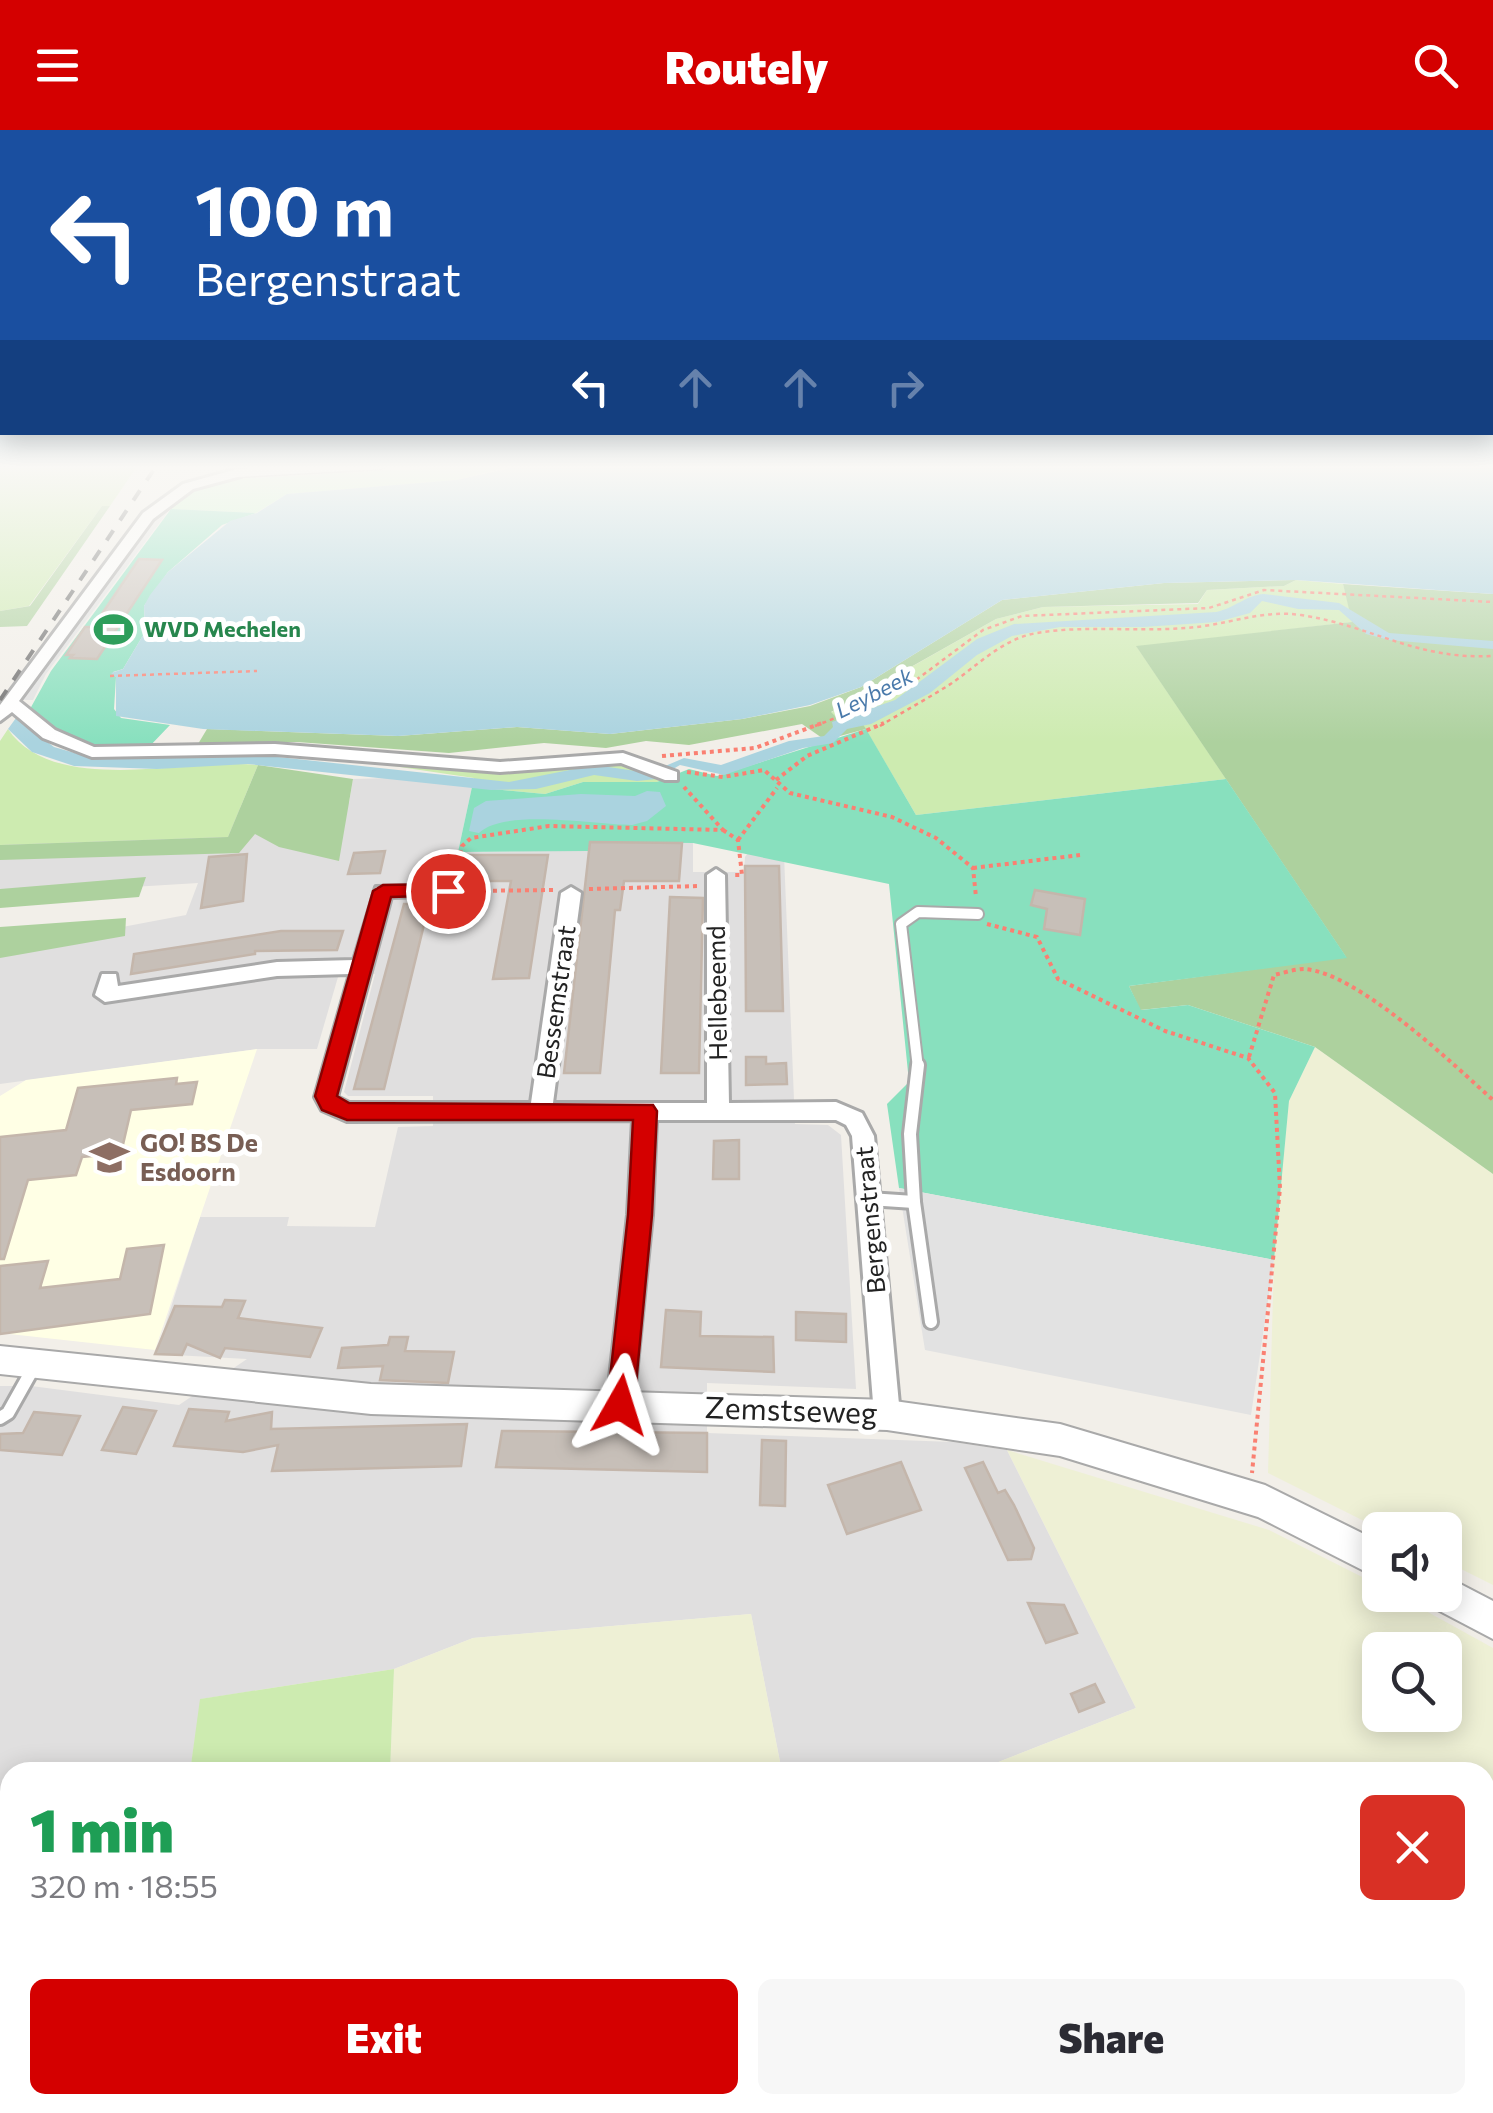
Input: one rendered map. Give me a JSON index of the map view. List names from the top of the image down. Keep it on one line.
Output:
{"streets":{"street":["Hellebeemd","Bessemstraat","Bergenstraat","Zemstseweg"]},"crossings":[["Hellebeemd","Bergenstraat"],["Bessemstraat","Bergenstraat"],["Bergenstraat","Zemstseweg"]],"water":["Leybeek"],"places":{"sports":["WVD Mechelen"],"school or university":["GO! BS De Esdoorn"]},"page":{"header":"Routely","turn":["100 m","Bergenstraat"],"heading":["1 min","320 m · 18:55"],"buttons":["Exit","Share"]}}
